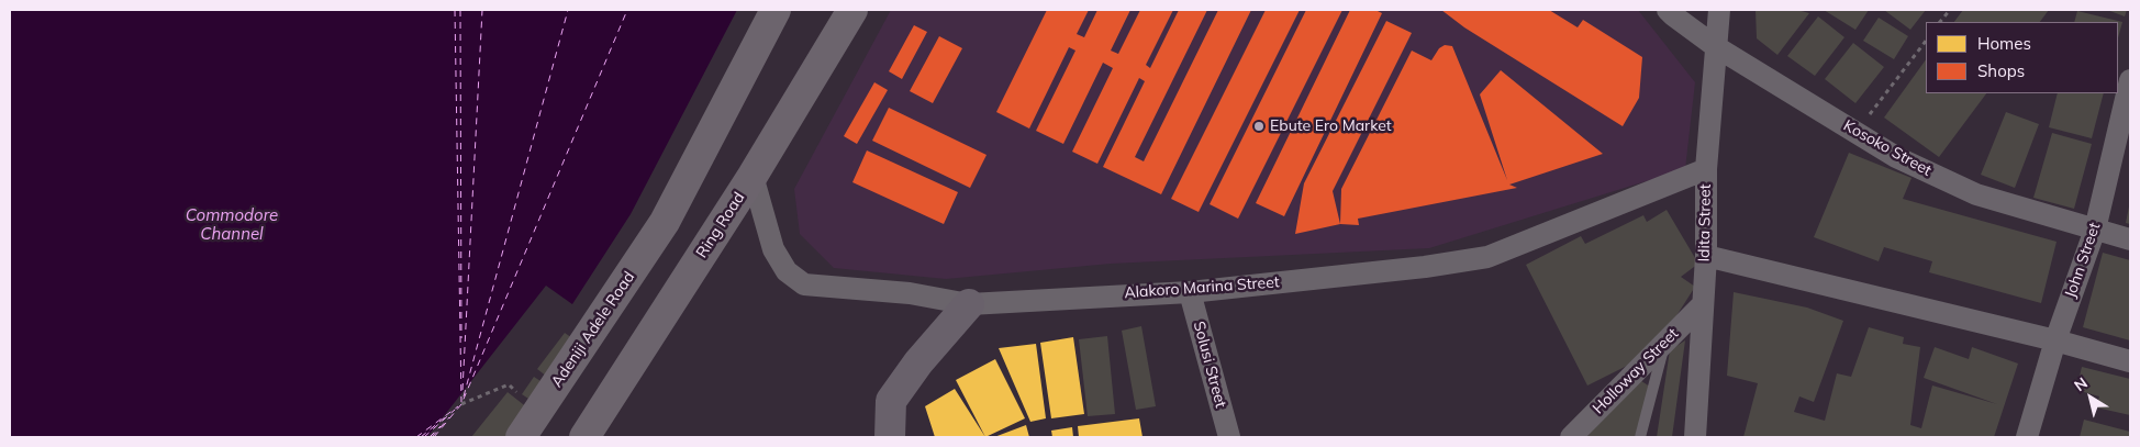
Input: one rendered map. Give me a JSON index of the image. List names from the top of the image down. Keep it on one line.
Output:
{"streets":{"main road":["Ring Road","Adeniji Adele Road"],"street":["Kosoko Street","Idita Street","John Street","Alakoro Marina Street","Solusi Street","Holloway Street"]},"crossings":[["Kosoko Street","Idita Street"],["Kosoko Street","John Street"],["Idita Street","Alakoro Marina Street"],["Idita Street","Holloway Street"],["Ring Road","Alakoro Marina Street"],["Alakoro Marina Street","Solusi Street"]],"water":["Commodore Channel"],"places":["Ebute Ero Market"],"legend":["Homes","Shops"],"north":"top left"}
